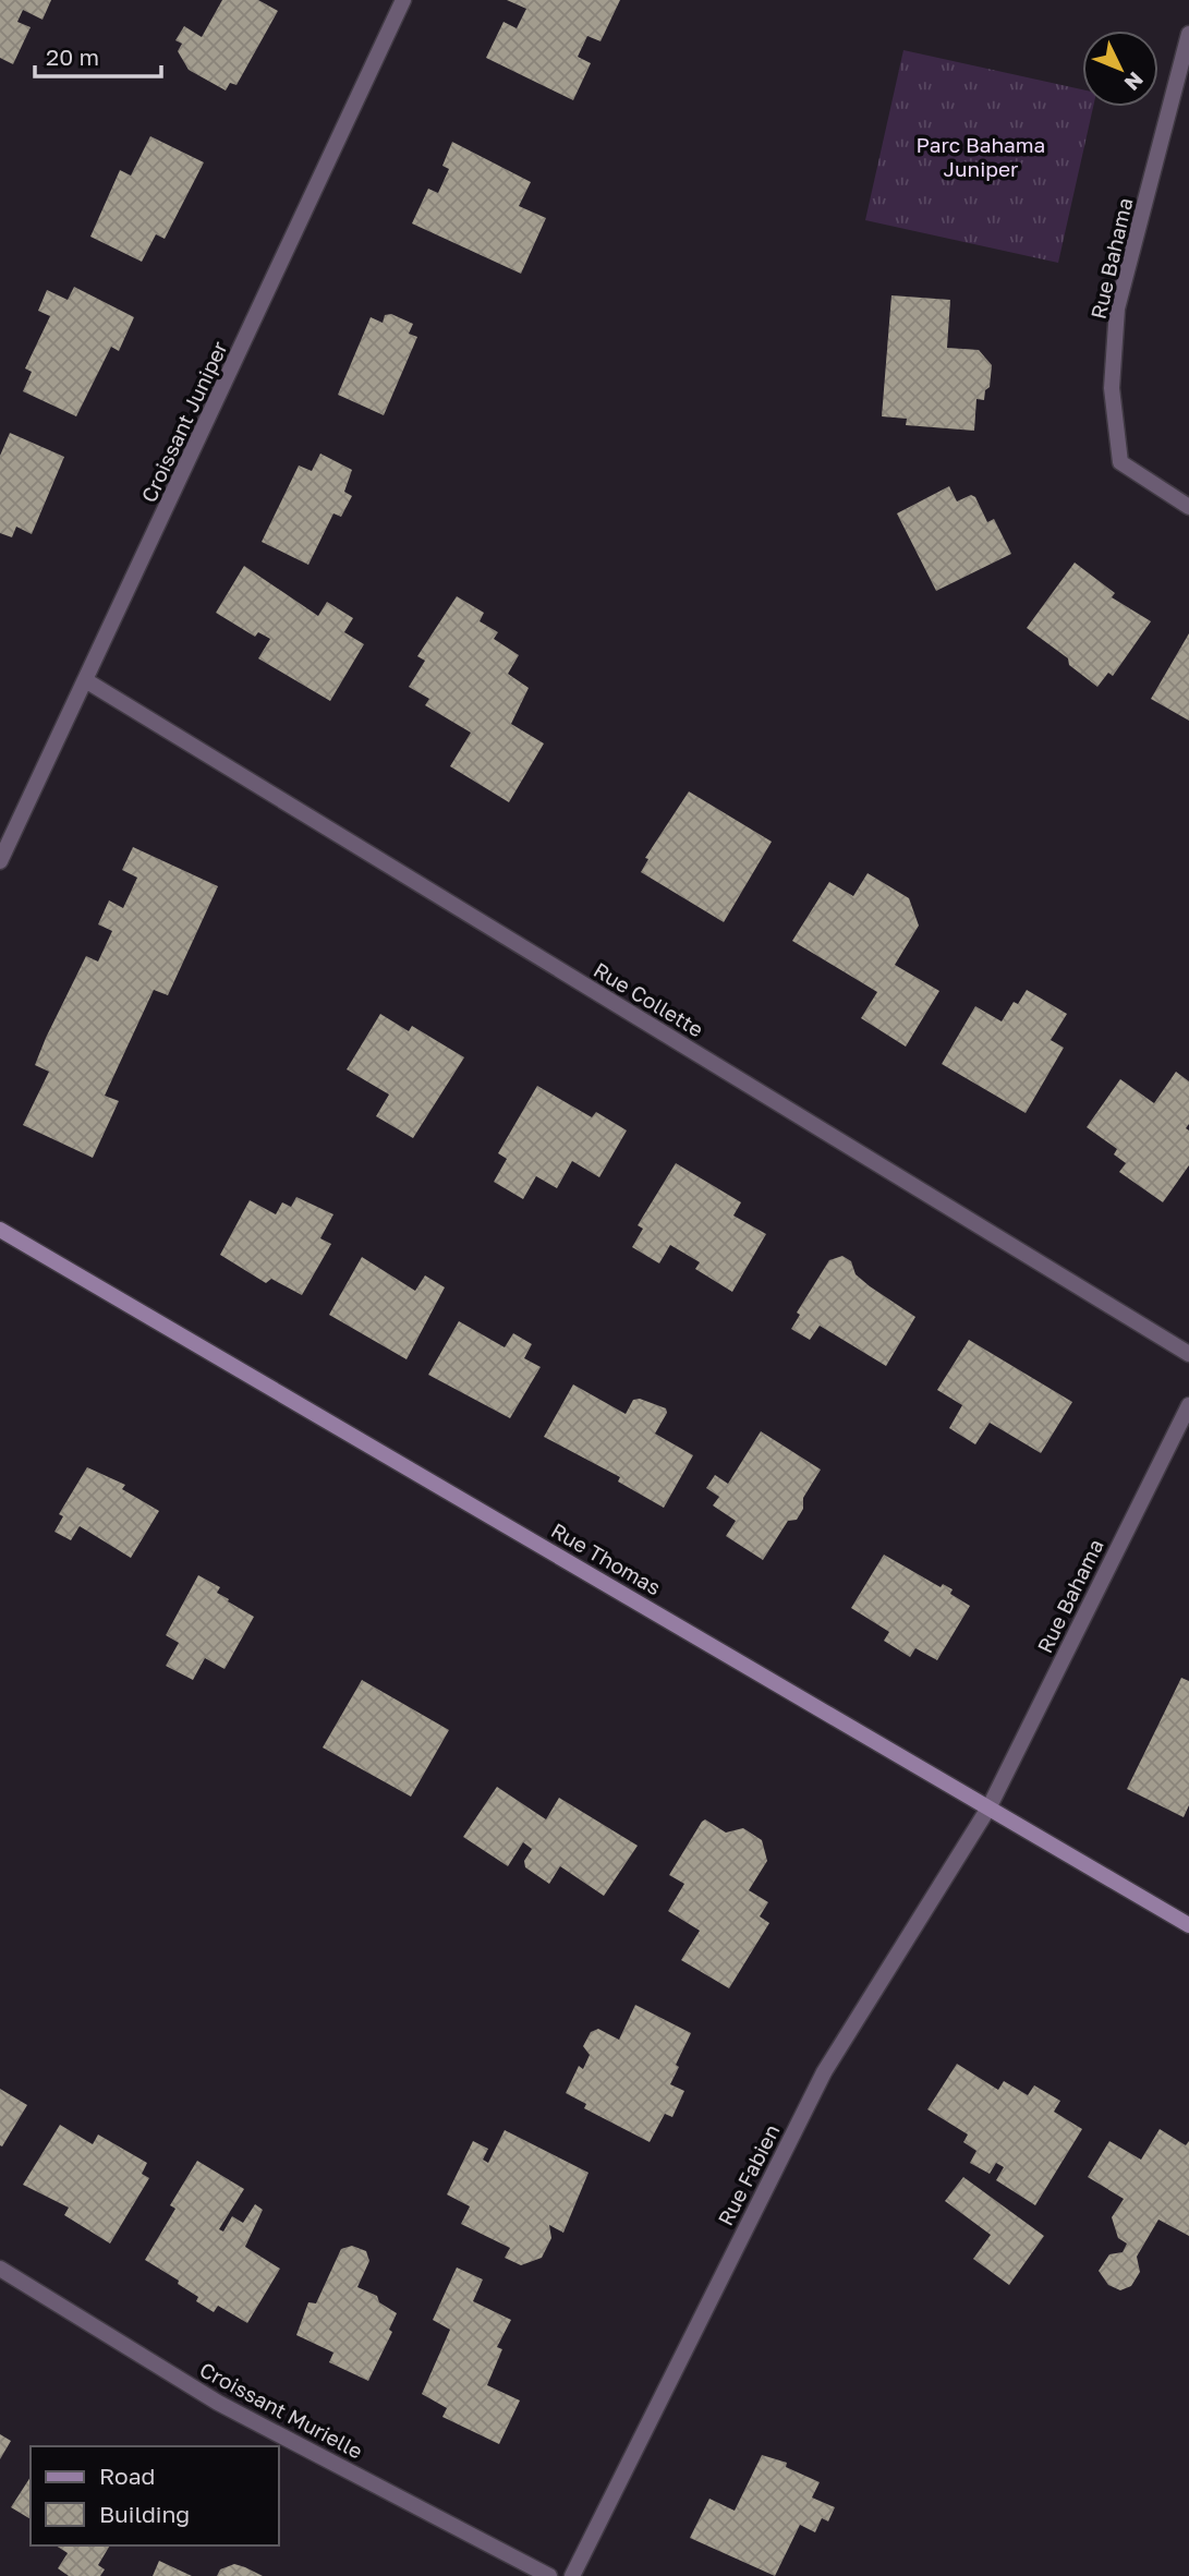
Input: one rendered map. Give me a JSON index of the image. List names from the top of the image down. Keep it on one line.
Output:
{"streets":{"street":["Rue Bahama","Croissant Juniper","Rue Collette","Rue Thomas","Rue Fabien","Croissant Murielle"]},"crossings":[["Rue Bahama","Rue Thomas"],["Rue Bahama","Rue Fabien"],["Croissant Juniper","Rue Collette"],["Rue Thomas","Rue Fabien"]],"parks":["Parc Bahama Juniper"],"legend":["Road","Building"],"scale_bar":"20 m","north":"bottom right"}
